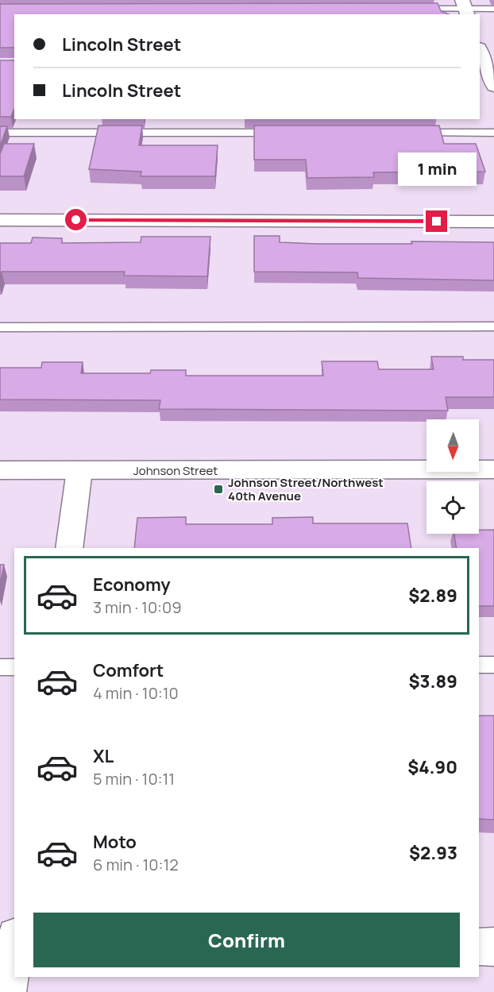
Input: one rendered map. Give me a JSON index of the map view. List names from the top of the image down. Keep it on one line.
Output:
{"streets":{"street":["Johnson Street"]},"places":{"transit":["Johnson Street/Northwest 40th Avenue"]},"north":"bottom","page":{"banner":["Lincoln Street","Lincoln Street"],"bubble":"1 min","list":[{"name":"Economy","note":"3 min · 10:09","value":"$2.89"},{"name":"Comfort","note":"4 min · 10:10","value":"$3.89"},{"name":"XL","note":"5 min · 10:11","value":"$4.90"},{"name":"Moto","note":"6 min · 10:12","value":"$2.93"}],"buttons":"Confirm"}}
